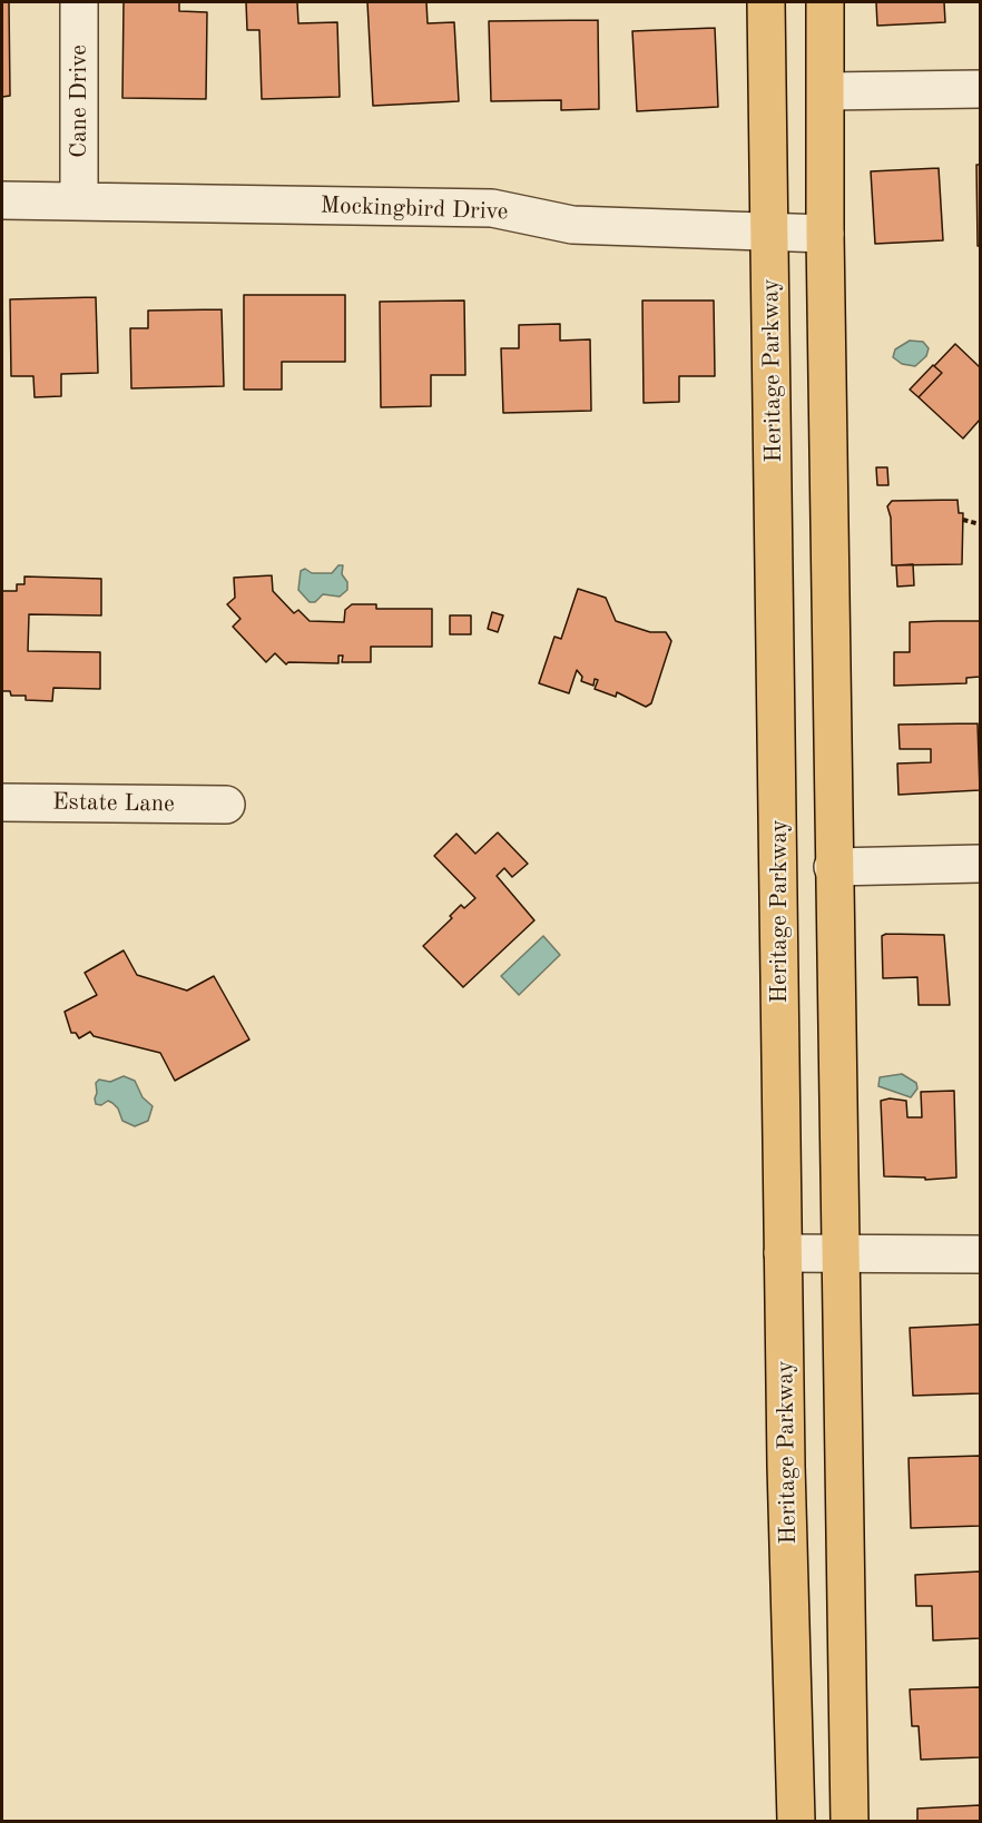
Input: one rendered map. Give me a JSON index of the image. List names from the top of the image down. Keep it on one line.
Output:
{"streets":{"main road":["Heritage Parkway"],"street":["Cane Drive","Mockingbird Drive","Estate Lane"]},"crossings":[["Cane Drive","Mockingbird Drive"],["Mockingbird Drive","Heritage Parkway"]]}
